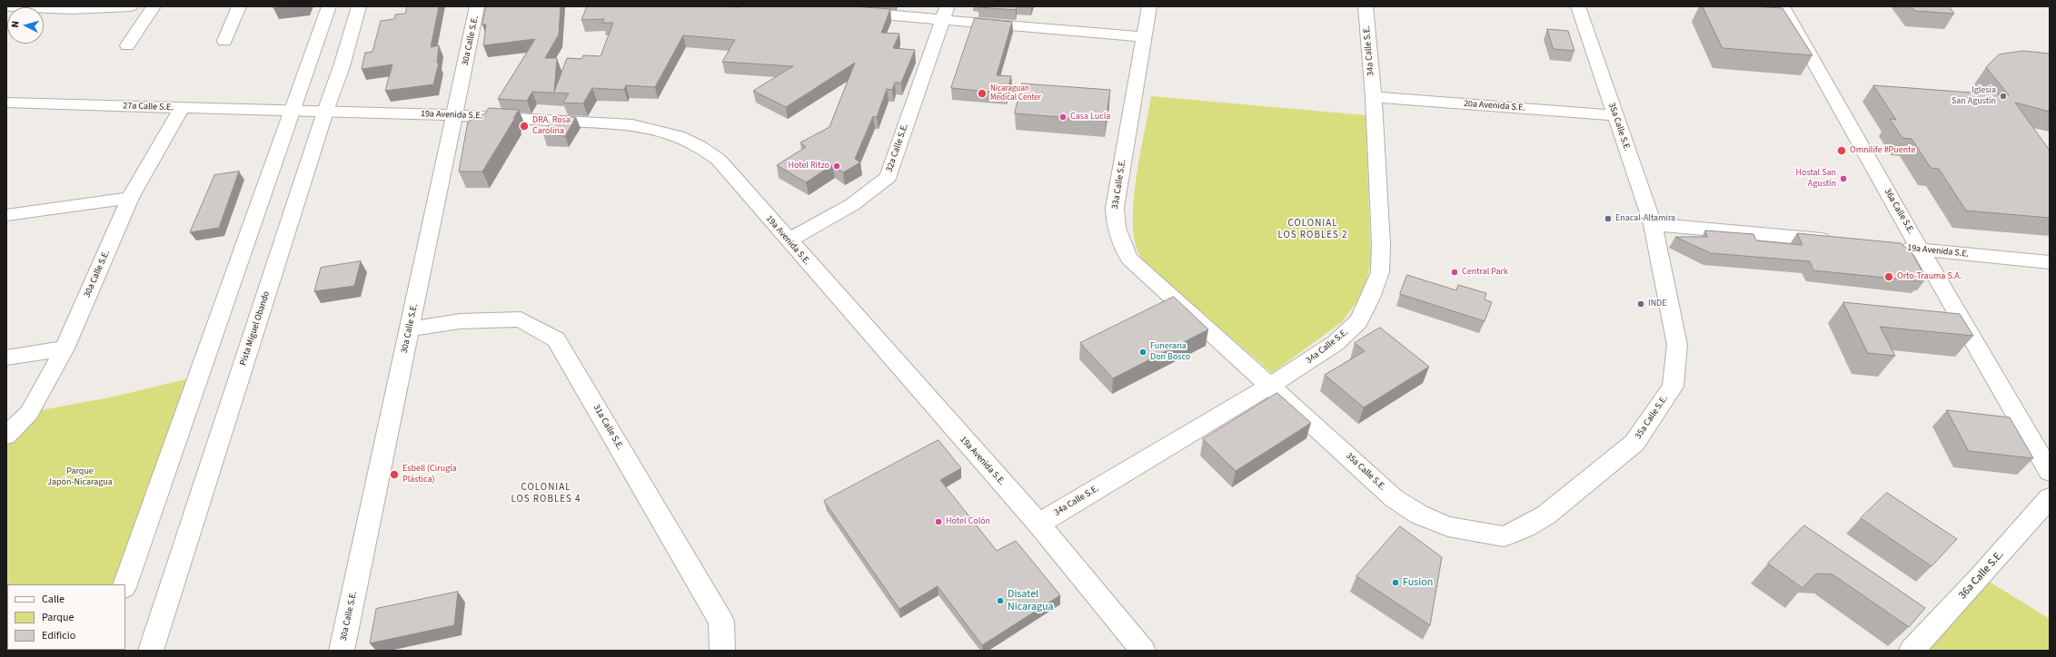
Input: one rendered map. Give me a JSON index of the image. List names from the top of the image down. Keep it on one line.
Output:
{"streets":{"street":["30a Calle S.E.","34a Calle S.E.","20a Avenida S.E.","27a Calle S.E.","19a Avenida S.E.","35a Calle S.E.","32a Calle S.E.","33a Calle S.E.","36a Calle S.E.","Pista Miguel Obando","31a Calle S.E."]},"crossings":[["30a Calle S.E.","27a Calle S.E."],["30a Calle S.E.","19a Avenida S.E."],["30a Calle S.E.","31a Calle S.E."],["34a Calle S.E.","20a Avenida S.E."],["34a Calle S.E.","19a Avenida S.E."],["34a Calle S.E.","35a Calle S.E."],["34a Calle S.E.","33a Calle S.E."],["20a Avenida S.E.","35a Calle S.E."],["27a Calle S.E.","19a Avenida S.E."],["19a Avenida S.E.","32a Calle S.E."],["19a Avenida S.E.","36a Calle S.E."],["19a Avenida S.E.","Pista Miguel Obando"],["35a Calle S.E.","33a Calle S.E."]],"districts":["COLONIAL LOS ROBLES 2","COLONIAL LOS ROBLES 4"],"parks":["Parque Japón-Nicaragua"],"places":["Nicaraguan Medical Center","Iglesia San Agustín","Casa Lucía","DRA. Rosa Carolina","Omnilife #Puente","Hotel Ritzo","Hostal San Agustín","Enacal-Altamira","Central Park","Orto-Trauma S.A.","INDE","Funeraria Don Bosco","Esbell (Cirugía Plástica)","Hotel Colón","Fusion","Disatel Nicaragua"],"legend":["Calle","Parque","Edificio"],"north":"left"}
